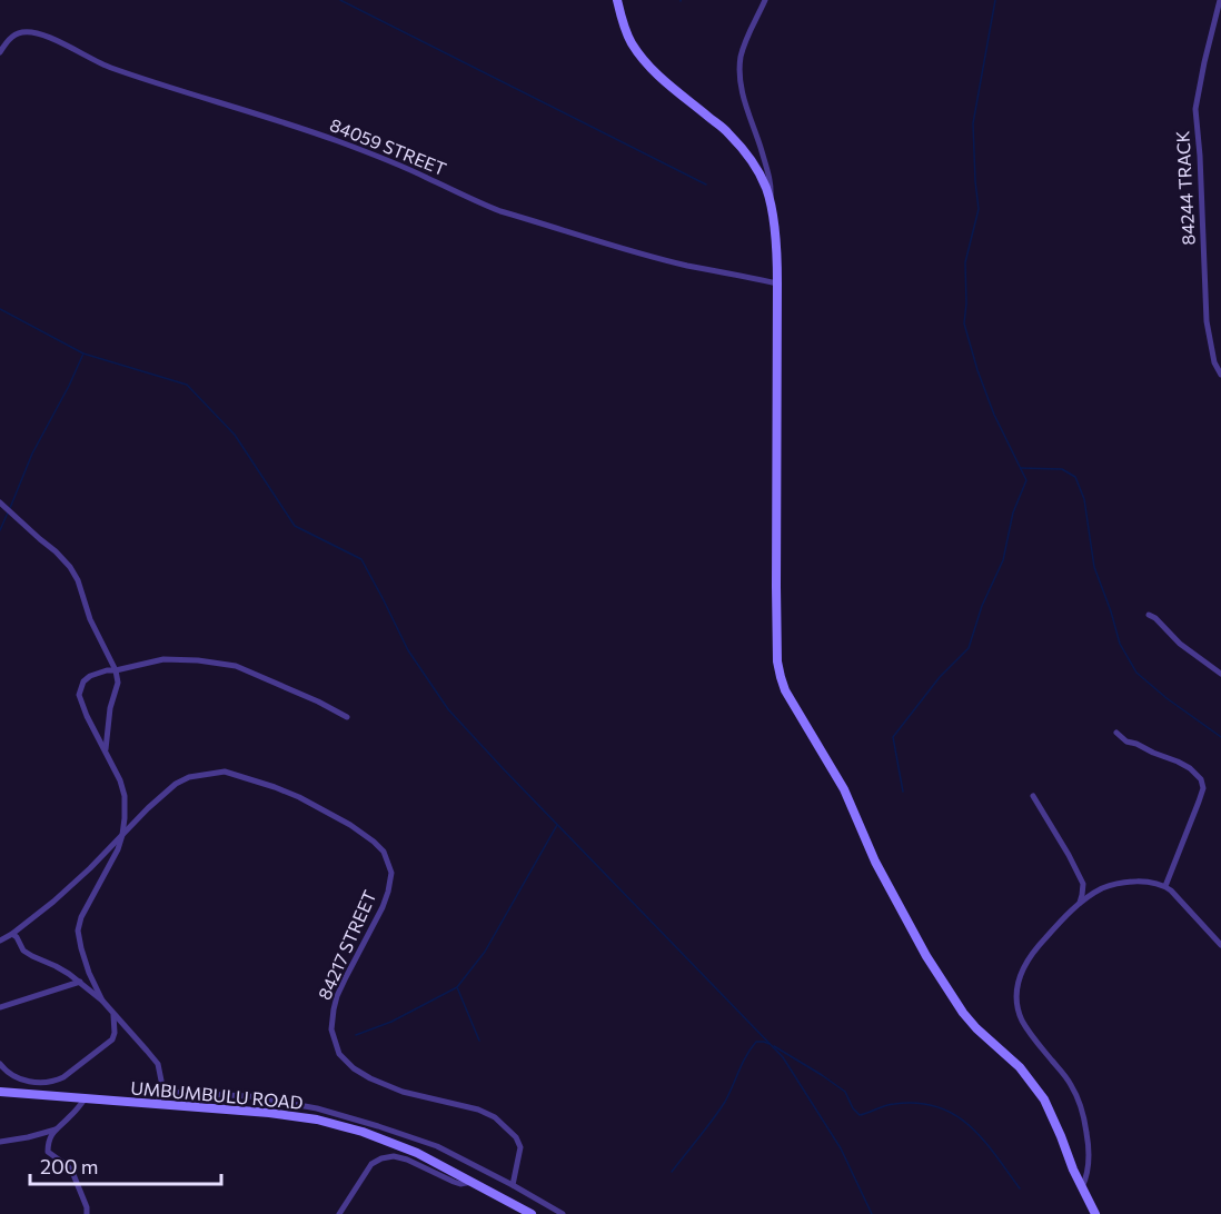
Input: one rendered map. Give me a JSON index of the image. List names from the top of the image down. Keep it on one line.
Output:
{"streets":{"street":["84059 STREET","84244 TRACK","84217 STREET","UMBUMBULU ROAD"]},"scale_bar":"200 m"}
